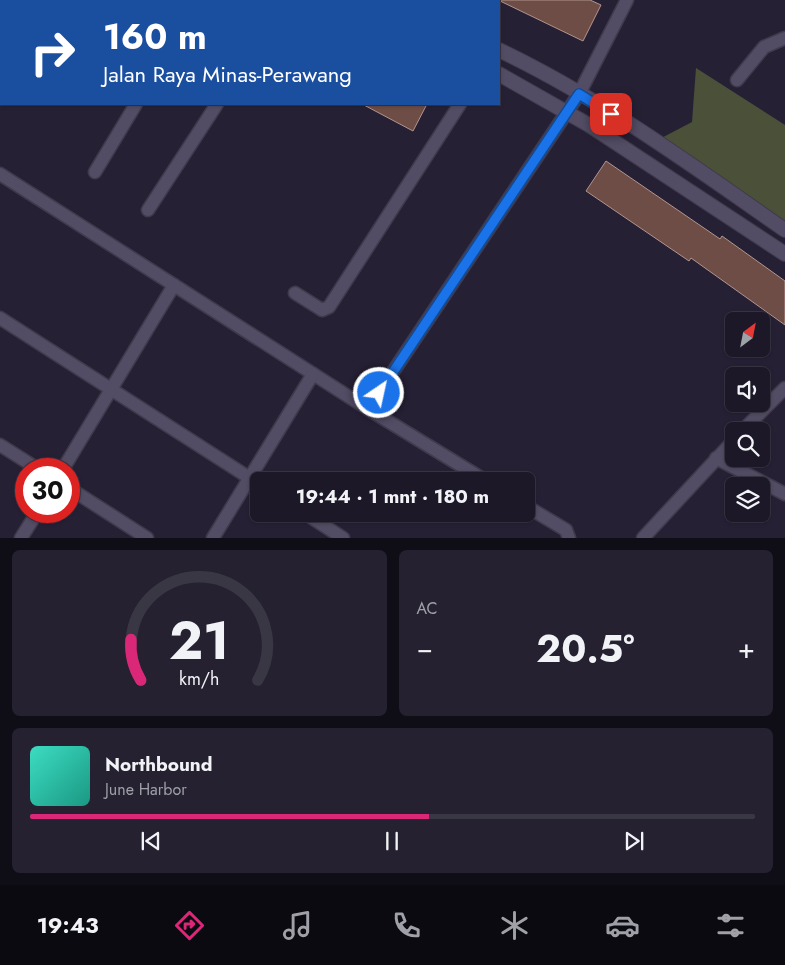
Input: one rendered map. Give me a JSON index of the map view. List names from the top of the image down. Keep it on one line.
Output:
{"north":"top right","page":{"turn":["160 m","Jalan Raya Minas-Perawang"],"limit":"30","trip":"19:44 · 1 mnt · 180 m","tile":"AC","heat":["−","20.5°","+"],"song":["Northbound","June Harbor"],"tabs":"19:43","gauge":["21","km/h"]}}
